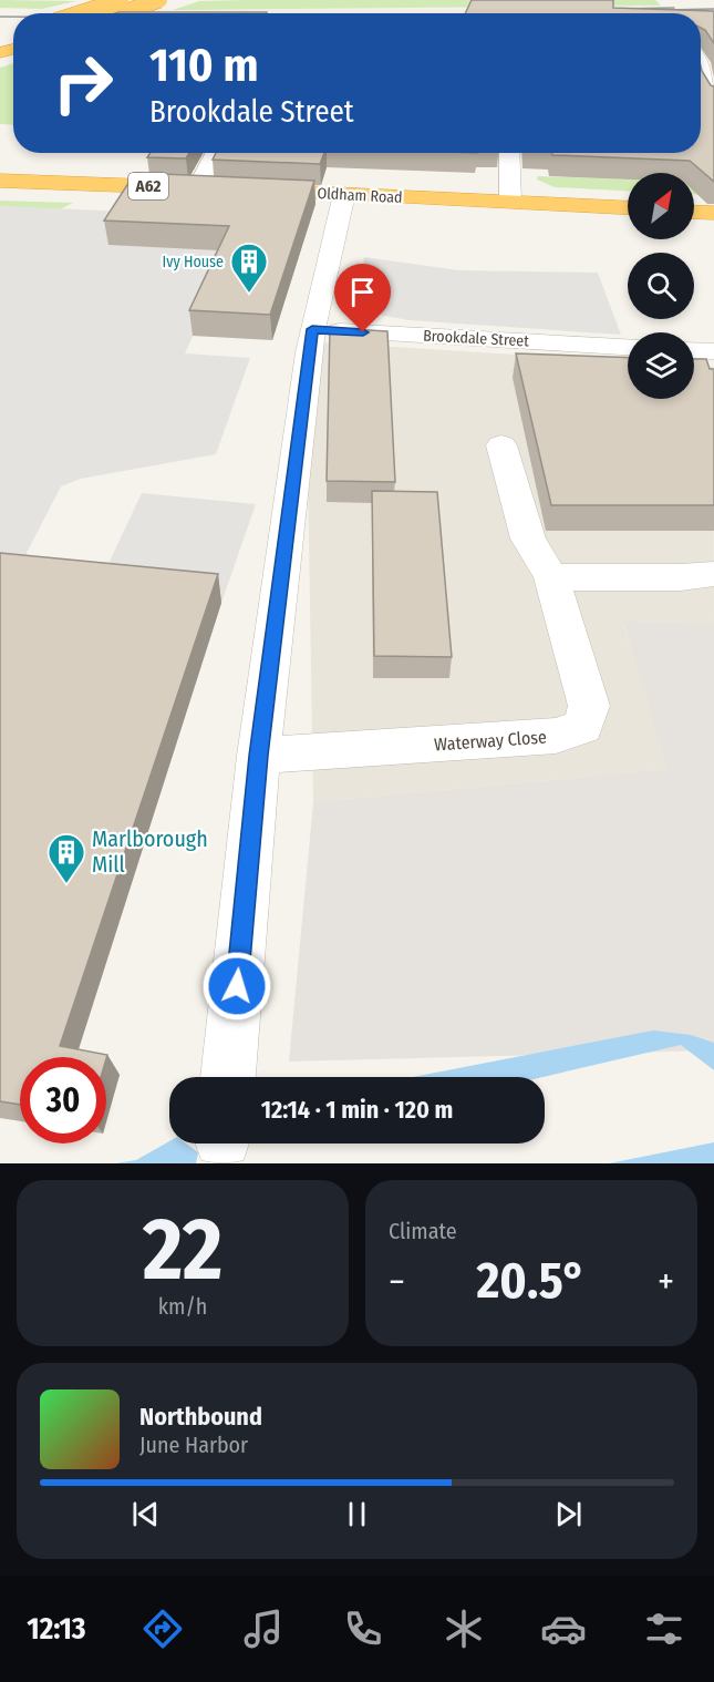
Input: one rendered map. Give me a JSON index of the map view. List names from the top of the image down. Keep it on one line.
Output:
{"streets":{"highway":["A62","Oldham Road"],"street":["Brookdale Street","Waterway Close"]},"places":{"building":["Ivy House","Marlborough Mill"]},"north":"top right","page":{"turn":["110 m","Brookdale Street"],"limit":"30","trip":"12:14 · 1 min · 120 m","tile":[["22","km/h"],"Climate"],"heat":["−","20.5°","+"],"song":["Northbound","June Harbor"],"tabs":"12:13"}}
